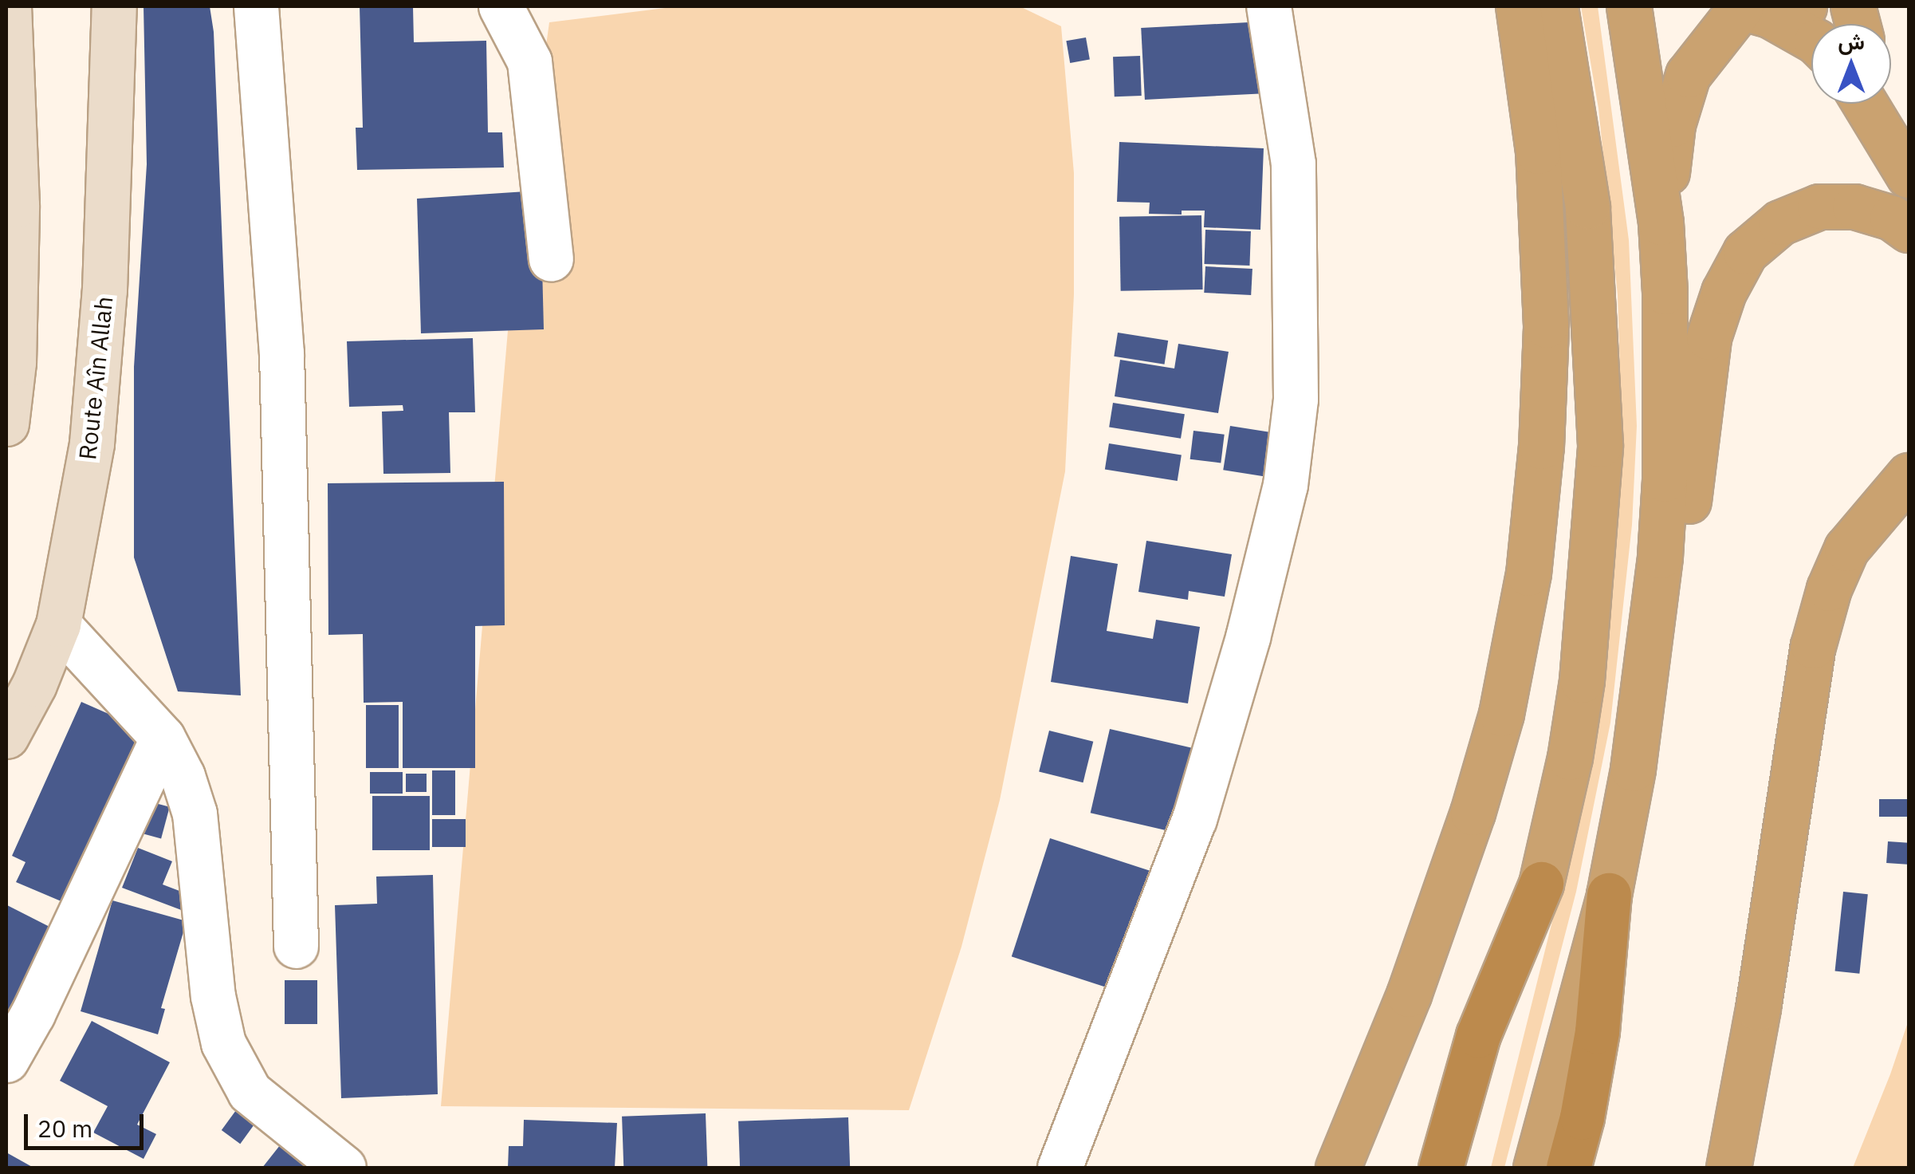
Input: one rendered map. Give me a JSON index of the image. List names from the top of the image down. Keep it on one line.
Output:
{"streets":{"main road":["Route Aîn Allah"]},"scale_bar":"20 m","north":"top"}
